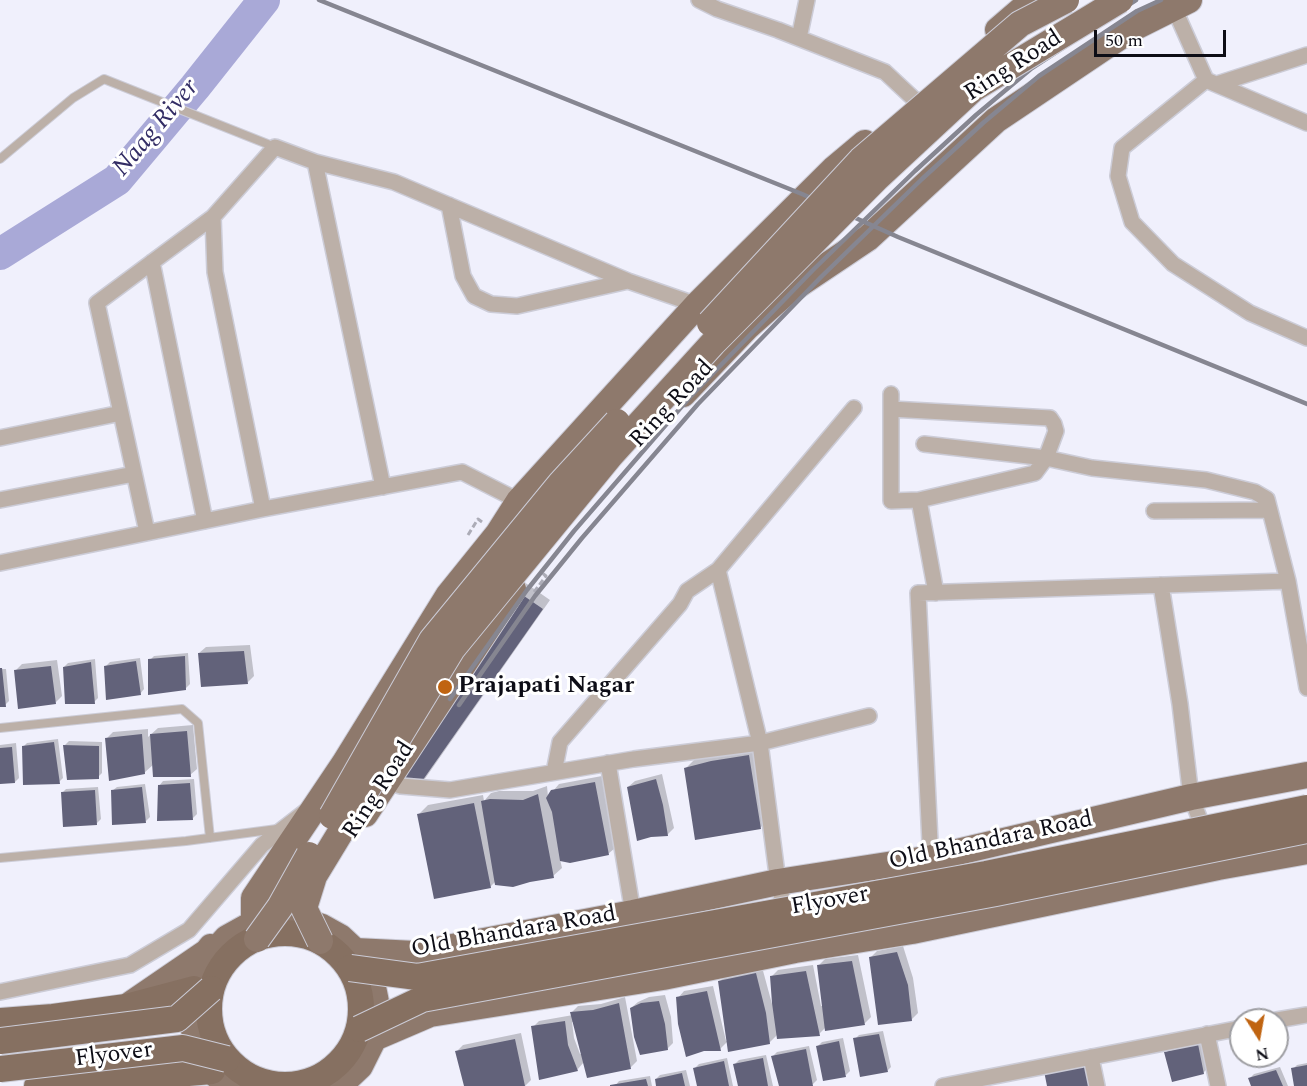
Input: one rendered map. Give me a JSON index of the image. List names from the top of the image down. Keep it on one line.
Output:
{"streets":{"highway":["Flyover"],"main road":["Ring Road","Old Bhandara Road"]},"crossings":[["Ring Road","Old Bhandara Road"],["Ring Road","Flyover"],["Old Bhandara Road","Flyover"]],"water":["Naag River"],"places":["Prajapati Nagar"],"scale_bar":"50 m","north":"bottom"}
